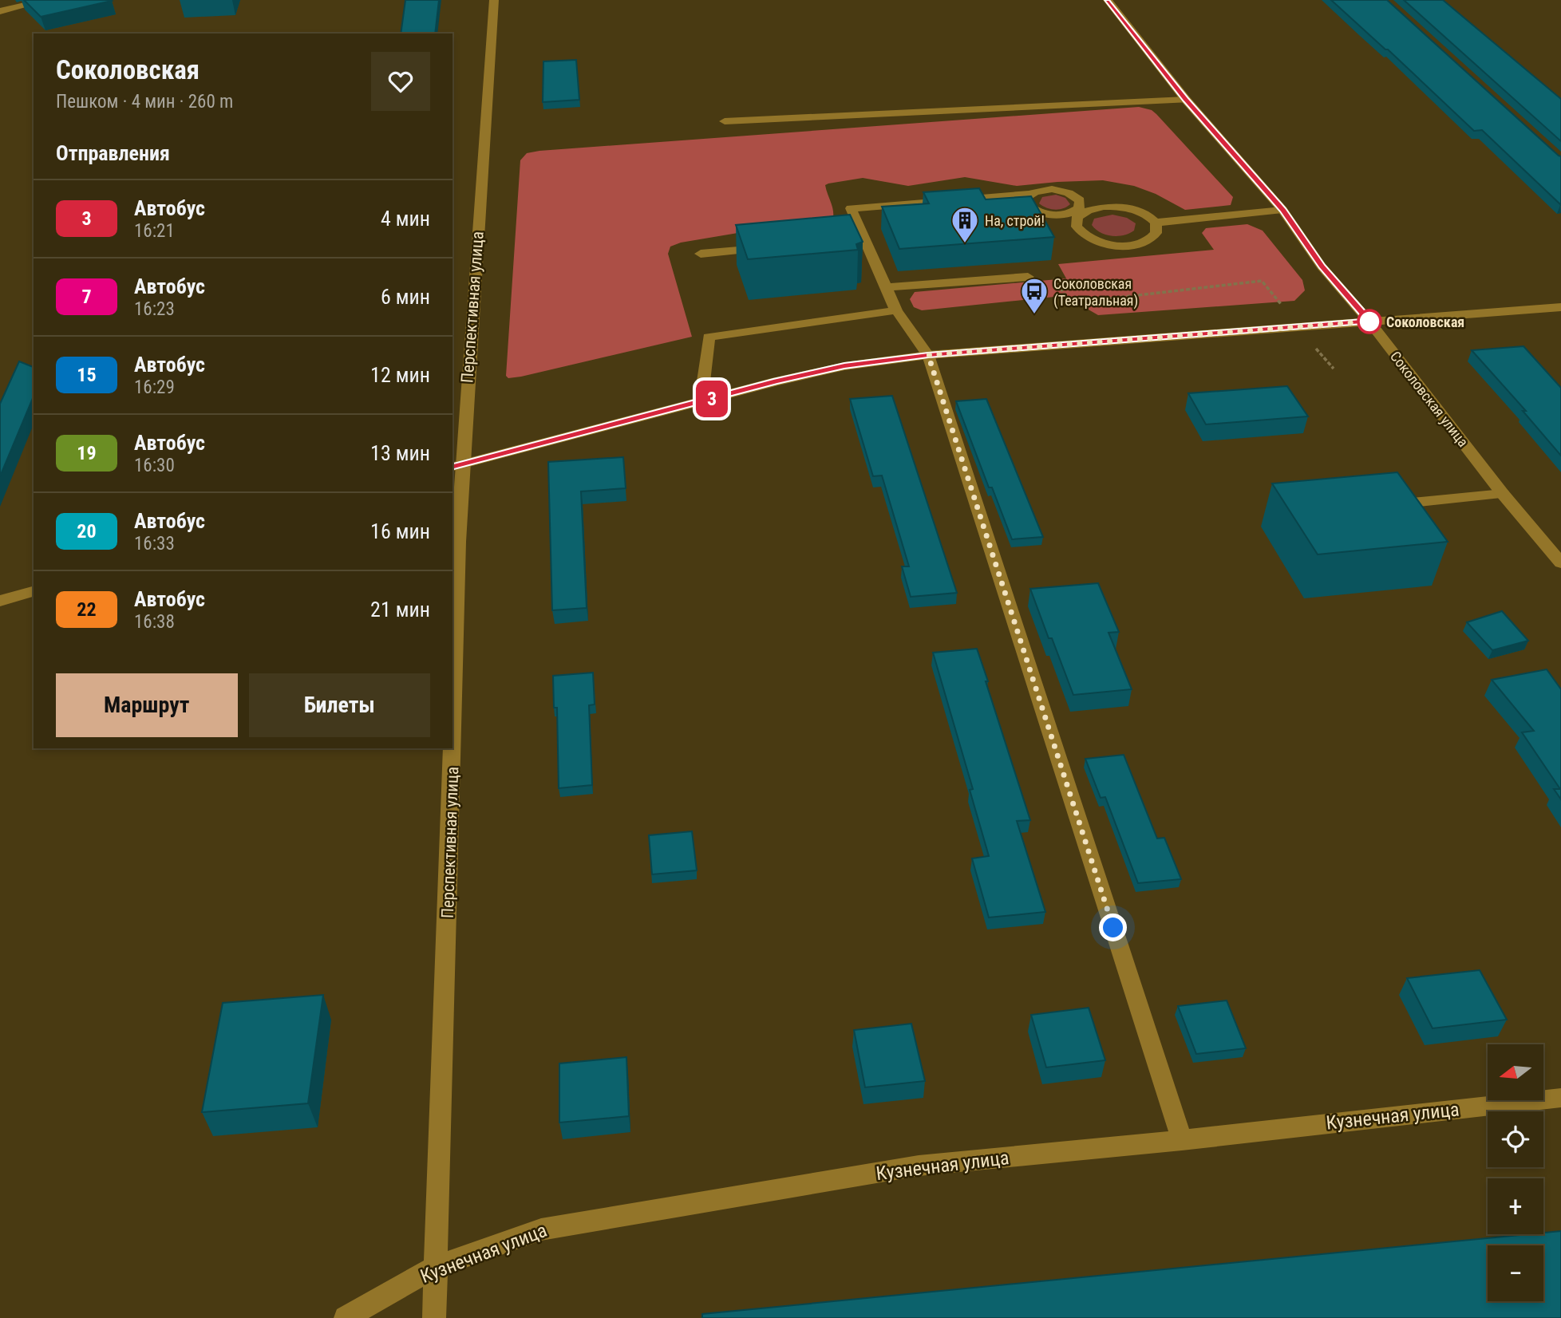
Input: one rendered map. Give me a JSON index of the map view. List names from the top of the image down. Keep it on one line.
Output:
{"streets":{"street":["Перспективная улица","Соколовская улица","Кузнечная улица"]},"crossings":[["Перспективная улица","Кузнечная улица"]],"places":{"building":["На, строй!"],"bus stop":["Соколовская (Театральная)"],"other":["Соколовская"]},"lines":["bus line 3"],"north":"left","page":{"on_map":"3","heading":[["Соколовская","Пешком · 4 мин · 260 m"],"Отправления"],"list":[{"mark":"3","name":"Автобус","note":"16:21","value":"4 мин"},{"mark":"7","name":"Автобус","note":"16:23","value":"6 мин"},{"mark":"15","name":"Автобус","note":"16:29","value":"12 мин"},{"mark":"19","name":"Автобус","note":"16:30","value":"13 мин"},{"mark":"20","name":"Автобус","note":"16:33","value":"16 мин"},{"mark":"22","name":"Автобус","note":"16:38","value":"21 мин"}],"buttons":["Маршрут","Билеты"],"map_buttons":["+","−"]}}
